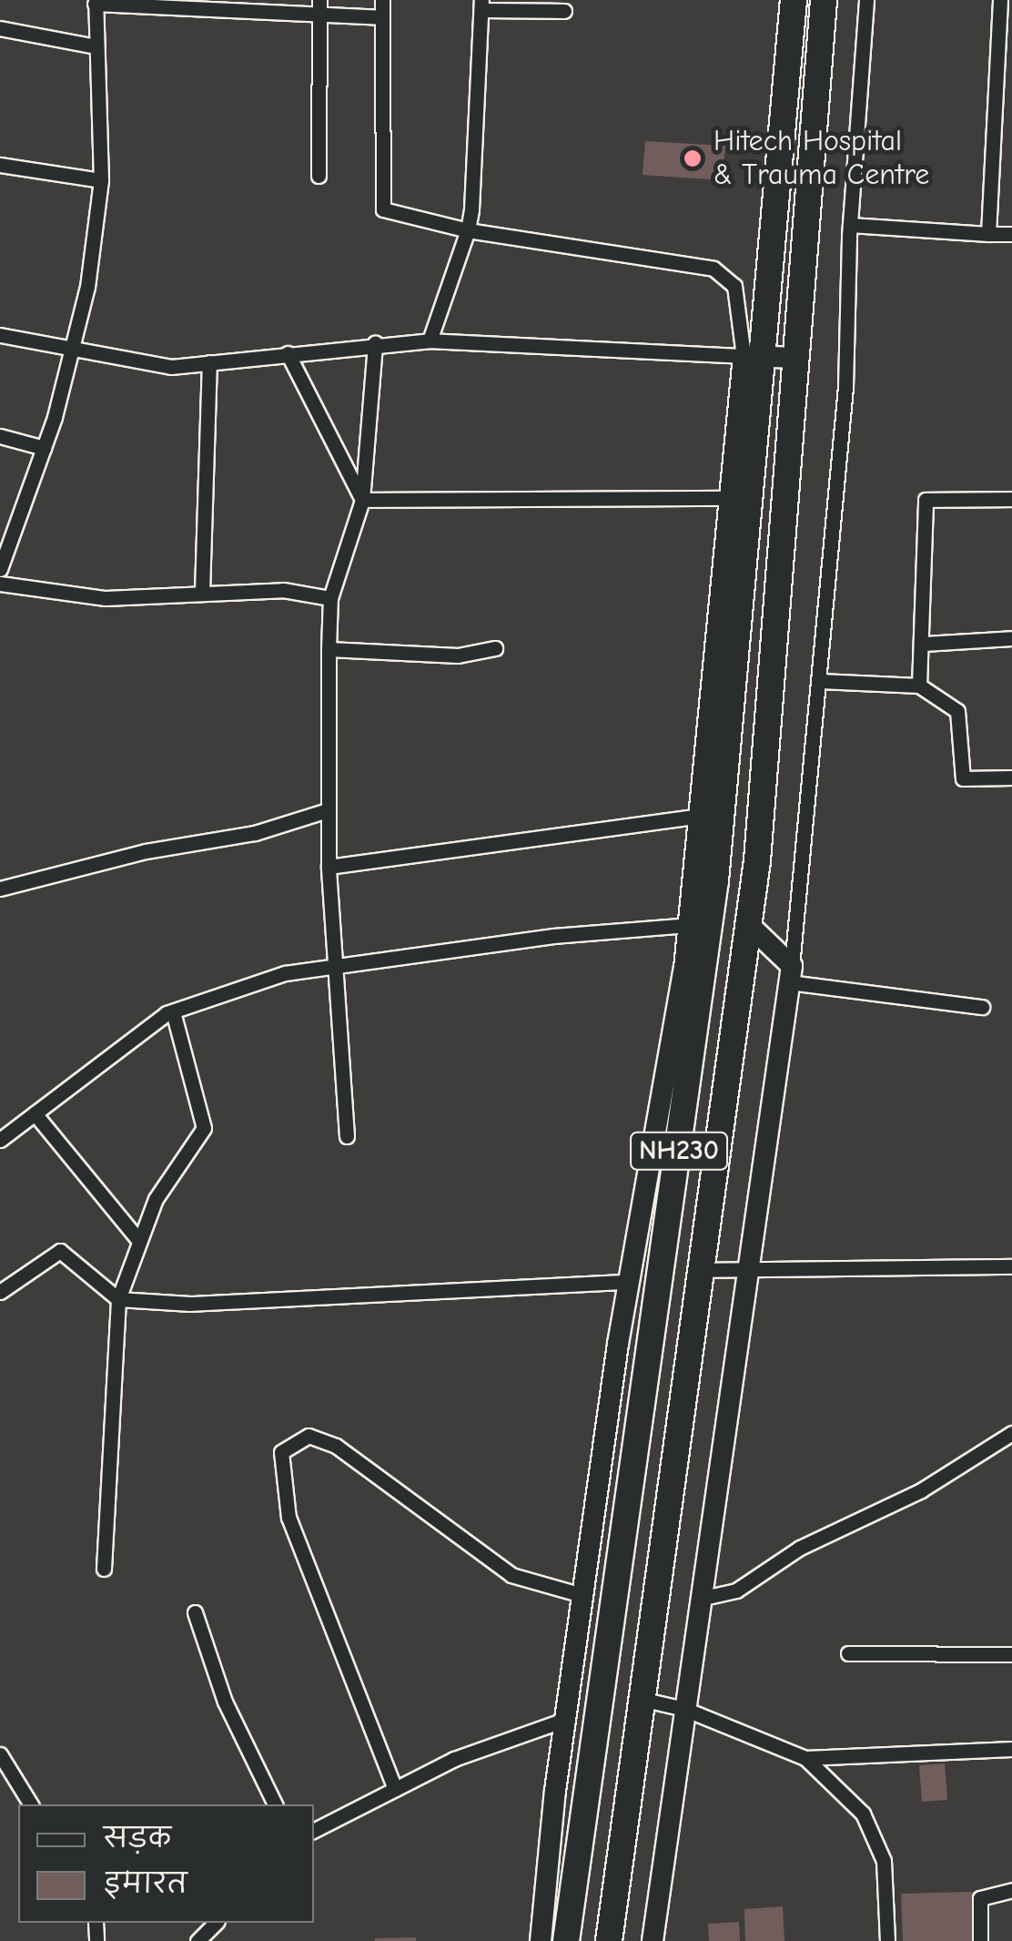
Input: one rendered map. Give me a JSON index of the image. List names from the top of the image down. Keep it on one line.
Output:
{"streets":{"highway":["NH230"]},"places":["Hitech Hospital & Trauma Centre"],"legend":["सड़क","इमारत"]}
